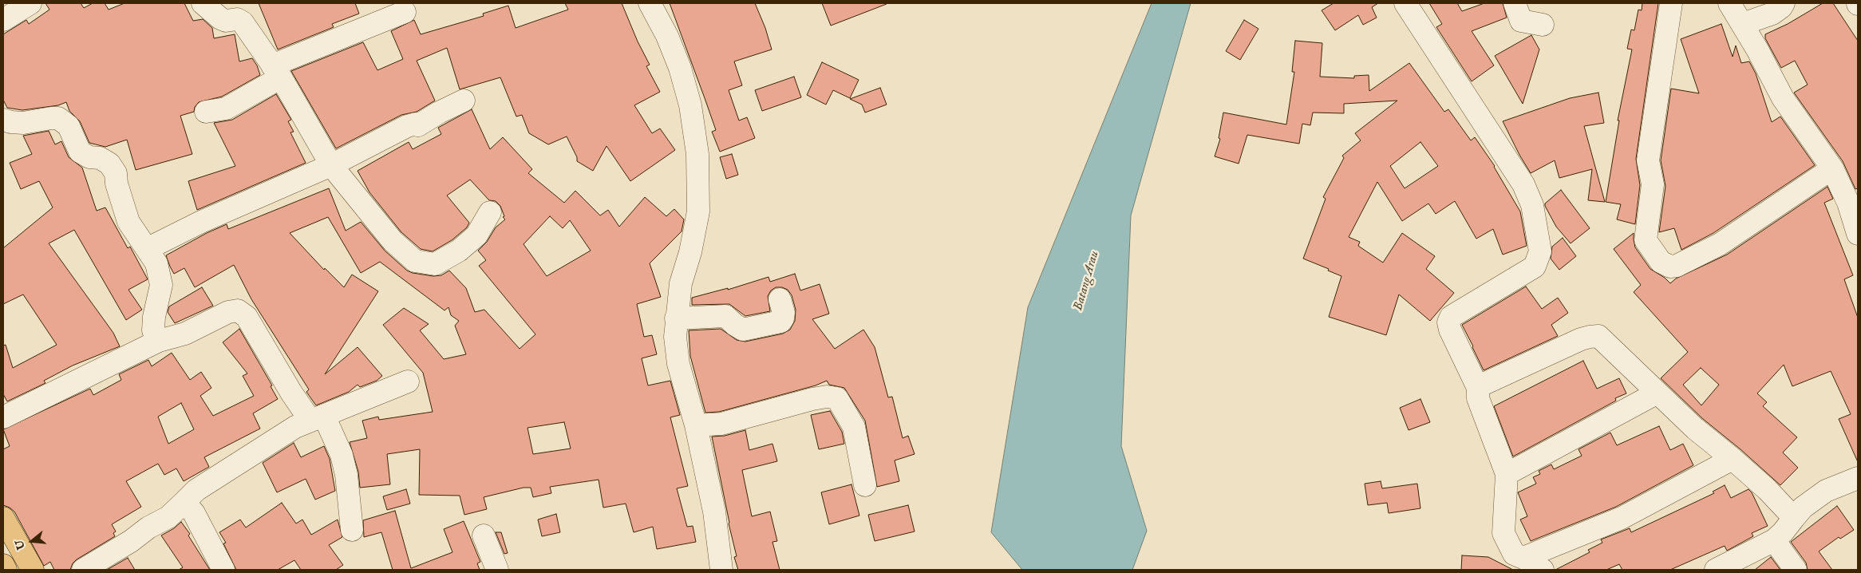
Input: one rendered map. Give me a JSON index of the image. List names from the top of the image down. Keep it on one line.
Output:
{"water":["Batang Arau"],"north":"left"}
